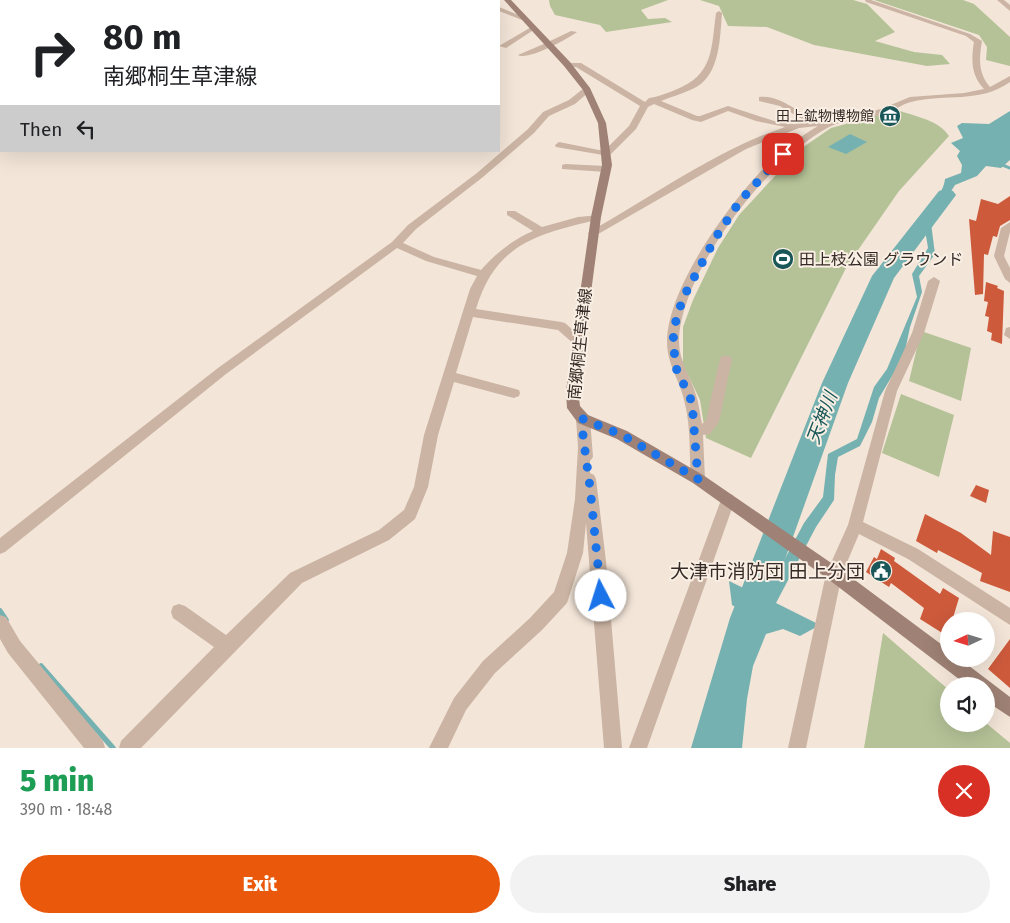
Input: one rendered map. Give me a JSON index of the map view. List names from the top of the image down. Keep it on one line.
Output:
{"streets":{"main road":["南郷桐生草津線"]},"water":["天神川"],"places":{"museum":["田上鉱物博物館"],"sports":["田上枝公園 グラウンド"],"public building":["大津市消防団 田上分団"]},"north":"left","page":{"turn":["80 m","南郷桐生草津線"],"then":"Then","heading":["5 min","390 m · 18:48"],"buttons":["Exit","Share"]}}
